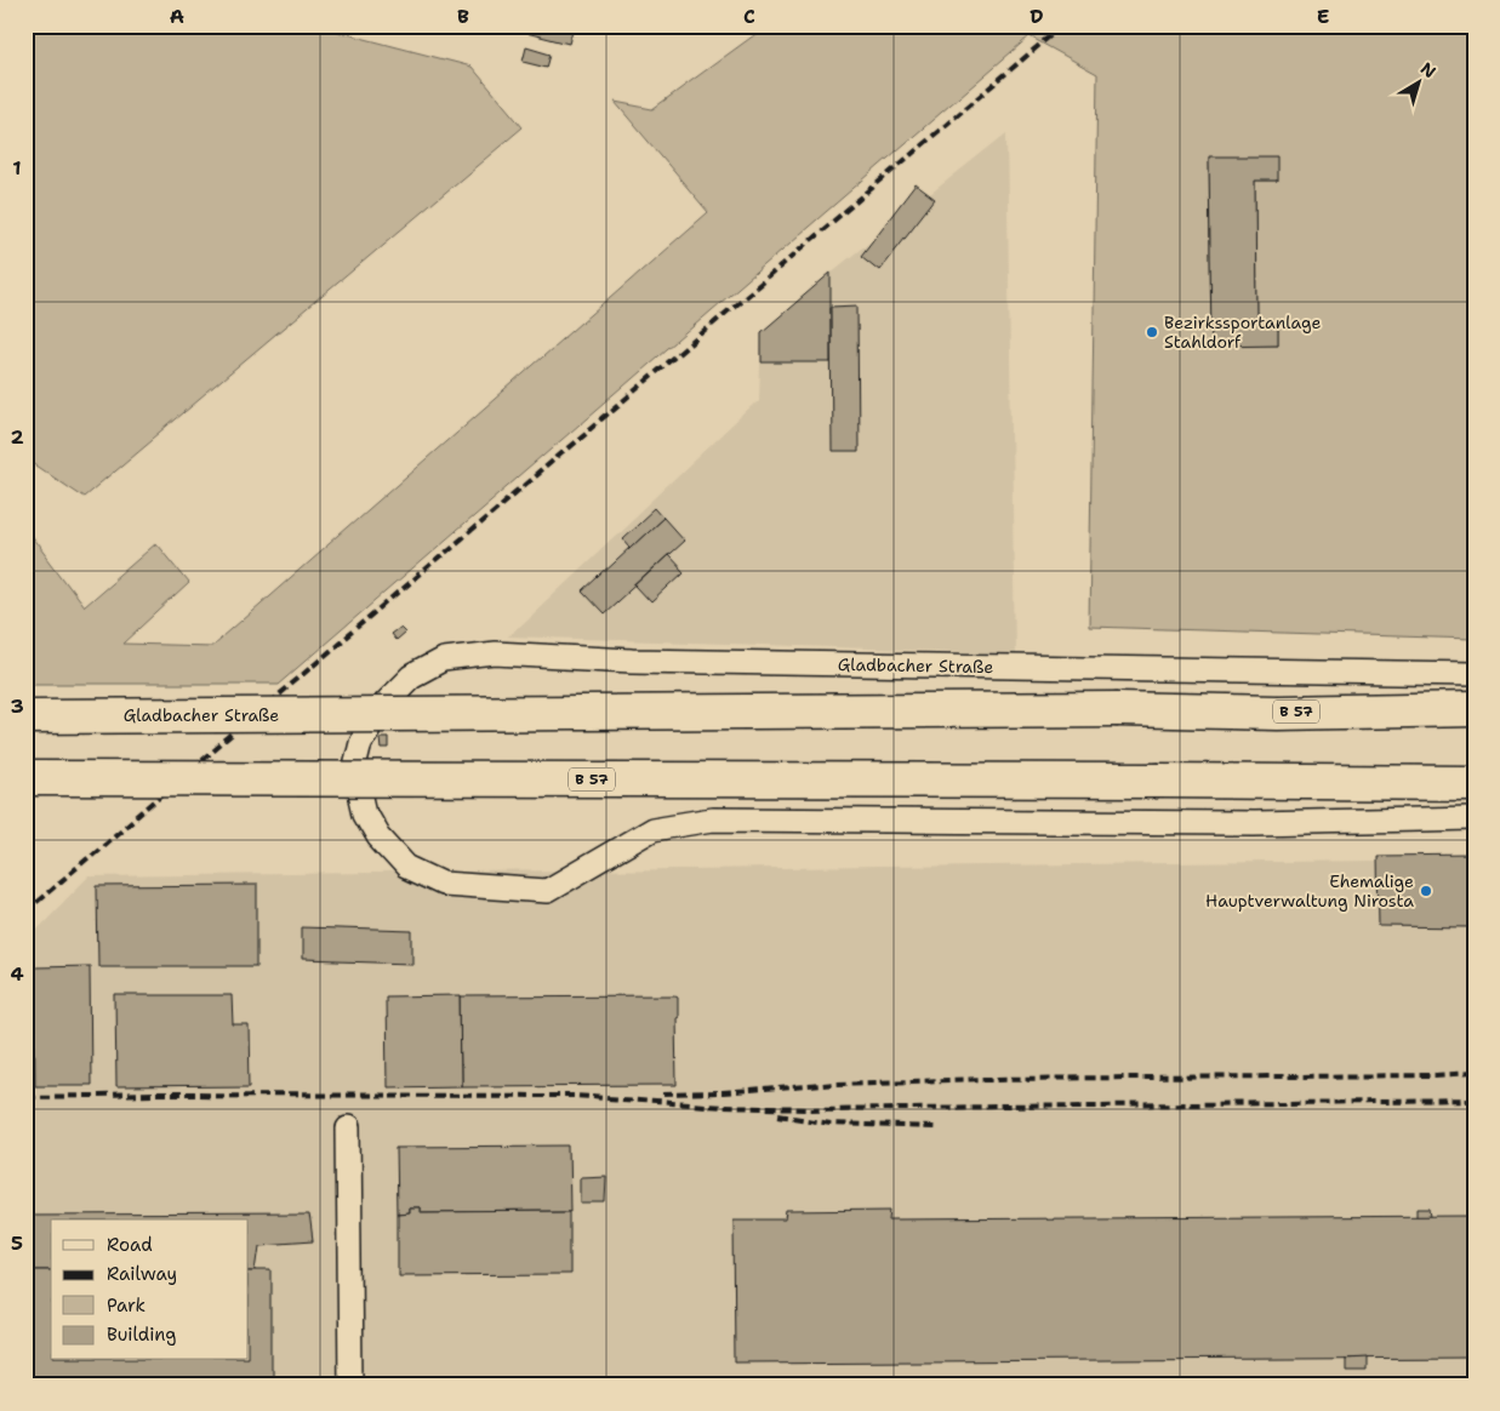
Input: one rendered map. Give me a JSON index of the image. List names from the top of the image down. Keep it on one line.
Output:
{"streets":{"main road":["Gladbacher Straße","B 57"]},"places":["Bezirkssportanlage Stahldorf","Ehemalige Hauptverwaltung Nirosta"],"legend":["Road","Railway","Park","Building"],"north":"top right","grid":{"columns":["A","B","C","D","E"],"rows":["1","2","3","4","5"]}}
